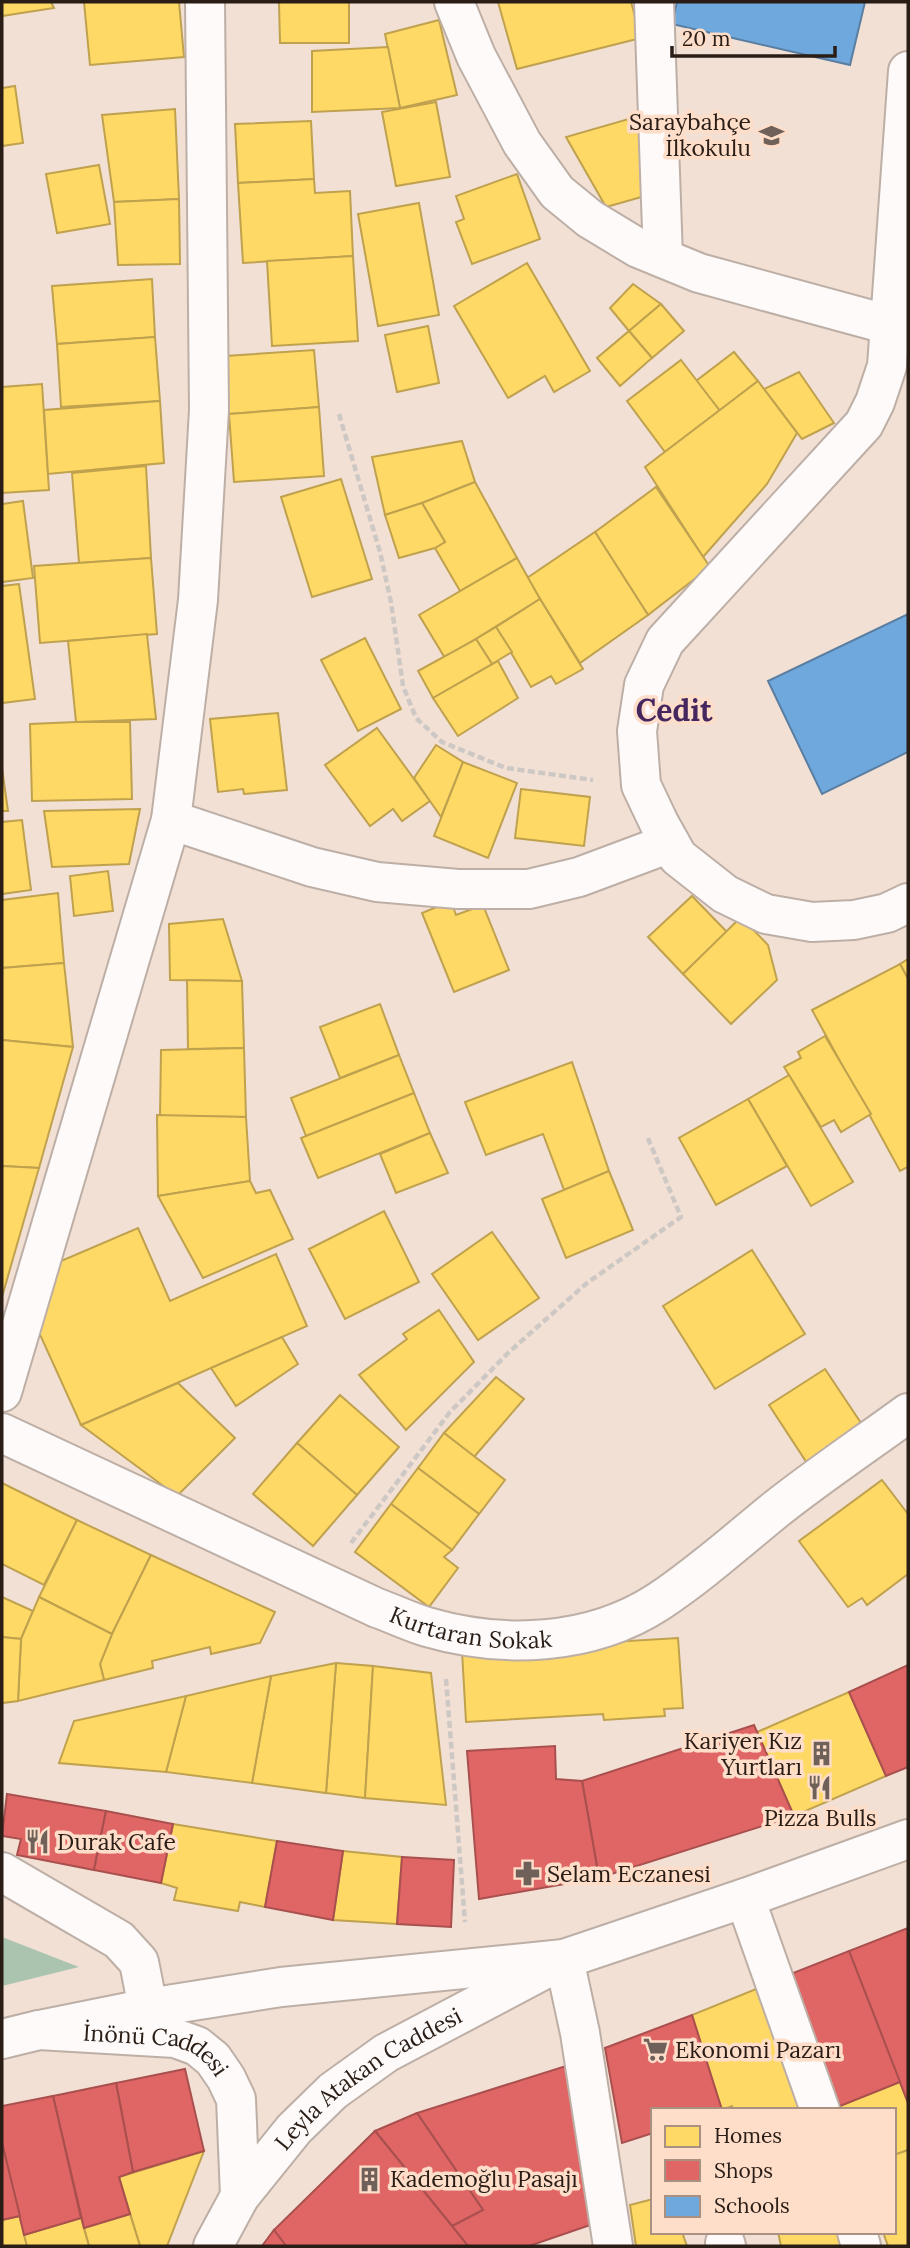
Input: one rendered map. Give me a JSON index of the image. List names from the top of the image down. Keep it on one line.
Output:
{"streets":{"street":["Kurtaran Sokak","İnönü Caddesi","Leyla Atakan Caddesi"]},"crossings":[["İnönü Caddesi","Leyla Atakan Caddesi"]],"districts":["Cedit"],"places":{"school or university":["Saraybahçe İlkokulu"],"building":["Kariyer Kız Yurtları","Kademoğlu Pasajı"],"restaurant":["Pizza Bulls","Durak Cafe"],"pharmacy":["Selam Eczanesi"],"supermarket":["Ekonomi Pazarı"]},"legend":["Homes","Shops","Schools"],"scale_bar":"20 m"}
